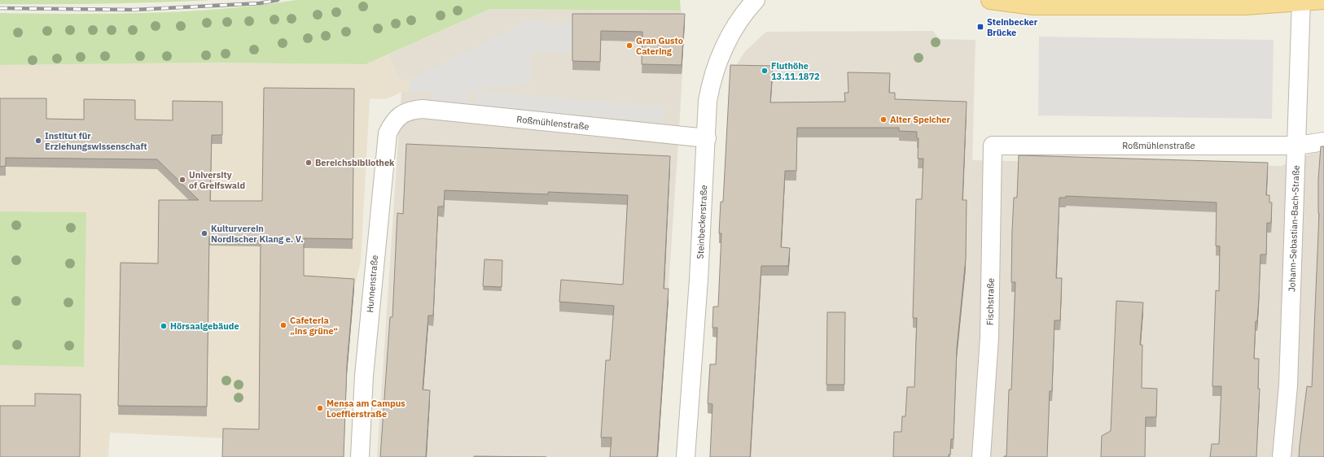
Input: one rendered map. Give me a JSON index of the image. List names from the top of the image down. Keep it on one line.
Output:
{"streets":{"street":["Roßmühlenstraße","Steinbeckerstraße","Johann-Sebastian-Bach-Straße","Hunnenstraße","Fischstraße"]},"crossings":[["Roßmühlenstraße","Steinbeckerstraße"],["Roßmühlenstraße","Johann-Sebastian-Bach-Straße"],["Roßmühlenstraße","Hunnenstraße"],["Roßmühlenstraße","Fischstraße"]],"places":{"transit":["Steinbecker Brücke"],"other":["Gran Gusto Catering","Fluthöhe 13.11.1872","Alter Speicher","Institut für Erziehungswissenschaft","Bereichsbibliothek","University of Greifswald","Kulturverein Nordischer Klang e. V.","Cafeteria „ins grüne“","Hörsaalgebäude","Mensa am Campus Loefflerstraße"]}}
